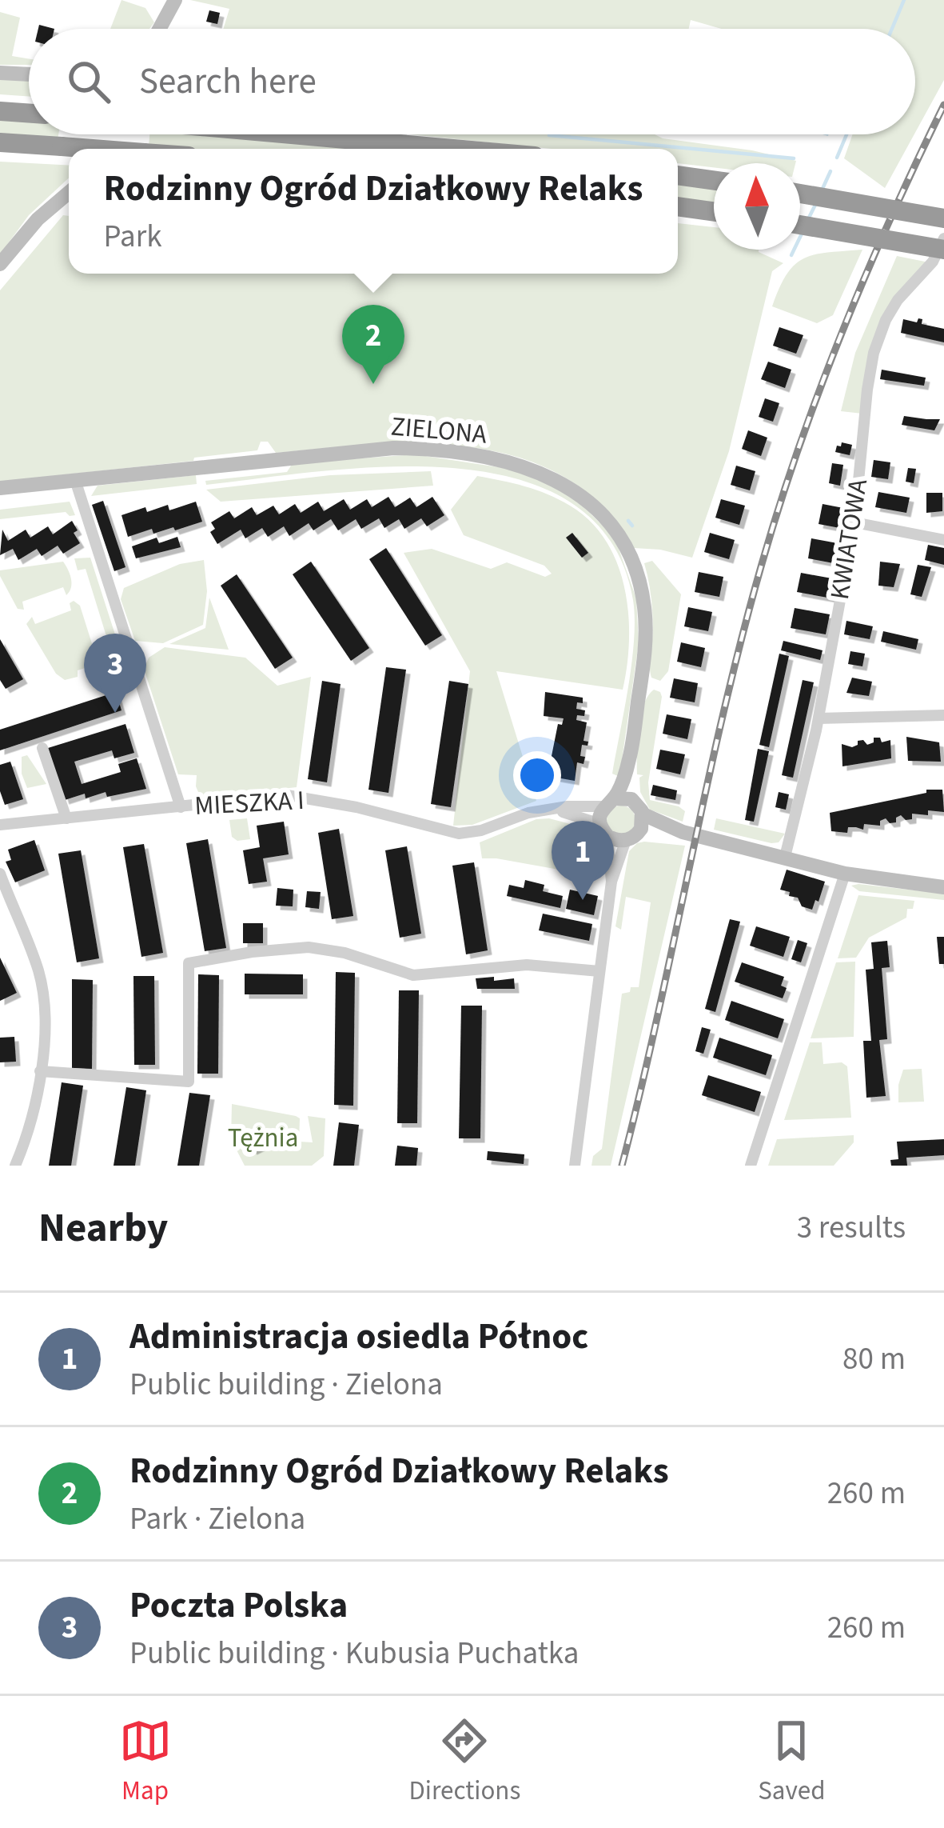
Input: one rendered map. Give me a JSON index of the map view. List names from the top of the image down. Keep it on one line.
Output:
{"streets":{"main road":["ZIELONA"],"street":["KWIATOWA","MIESZKA I"]},"crossings":[["ZIELONA","MIESZKA I"]],"parks":["Tężnia"],"north":"top","page":{"search":"Search here","popup":["Rodzinny Ogród Działkowy Relaks","Park"],"pins":["2","3","1"],"heading":["Nearby","3 results"],"list":[{"mark":"1","name":"Administracja osiedla Północ","note":"Public building · Zielona","value":"80 m"},{"mark":"2","name":"Rodzinny Ogród Działkowy Relaks","note":"Park · Zielona","value":"260 m"},{"mark":"3","name":"Poczta Polska","note":"Public building · Kubusia Puchatka","value":"260 m"}],"nav":["Map","Directions","Saved"]}}
